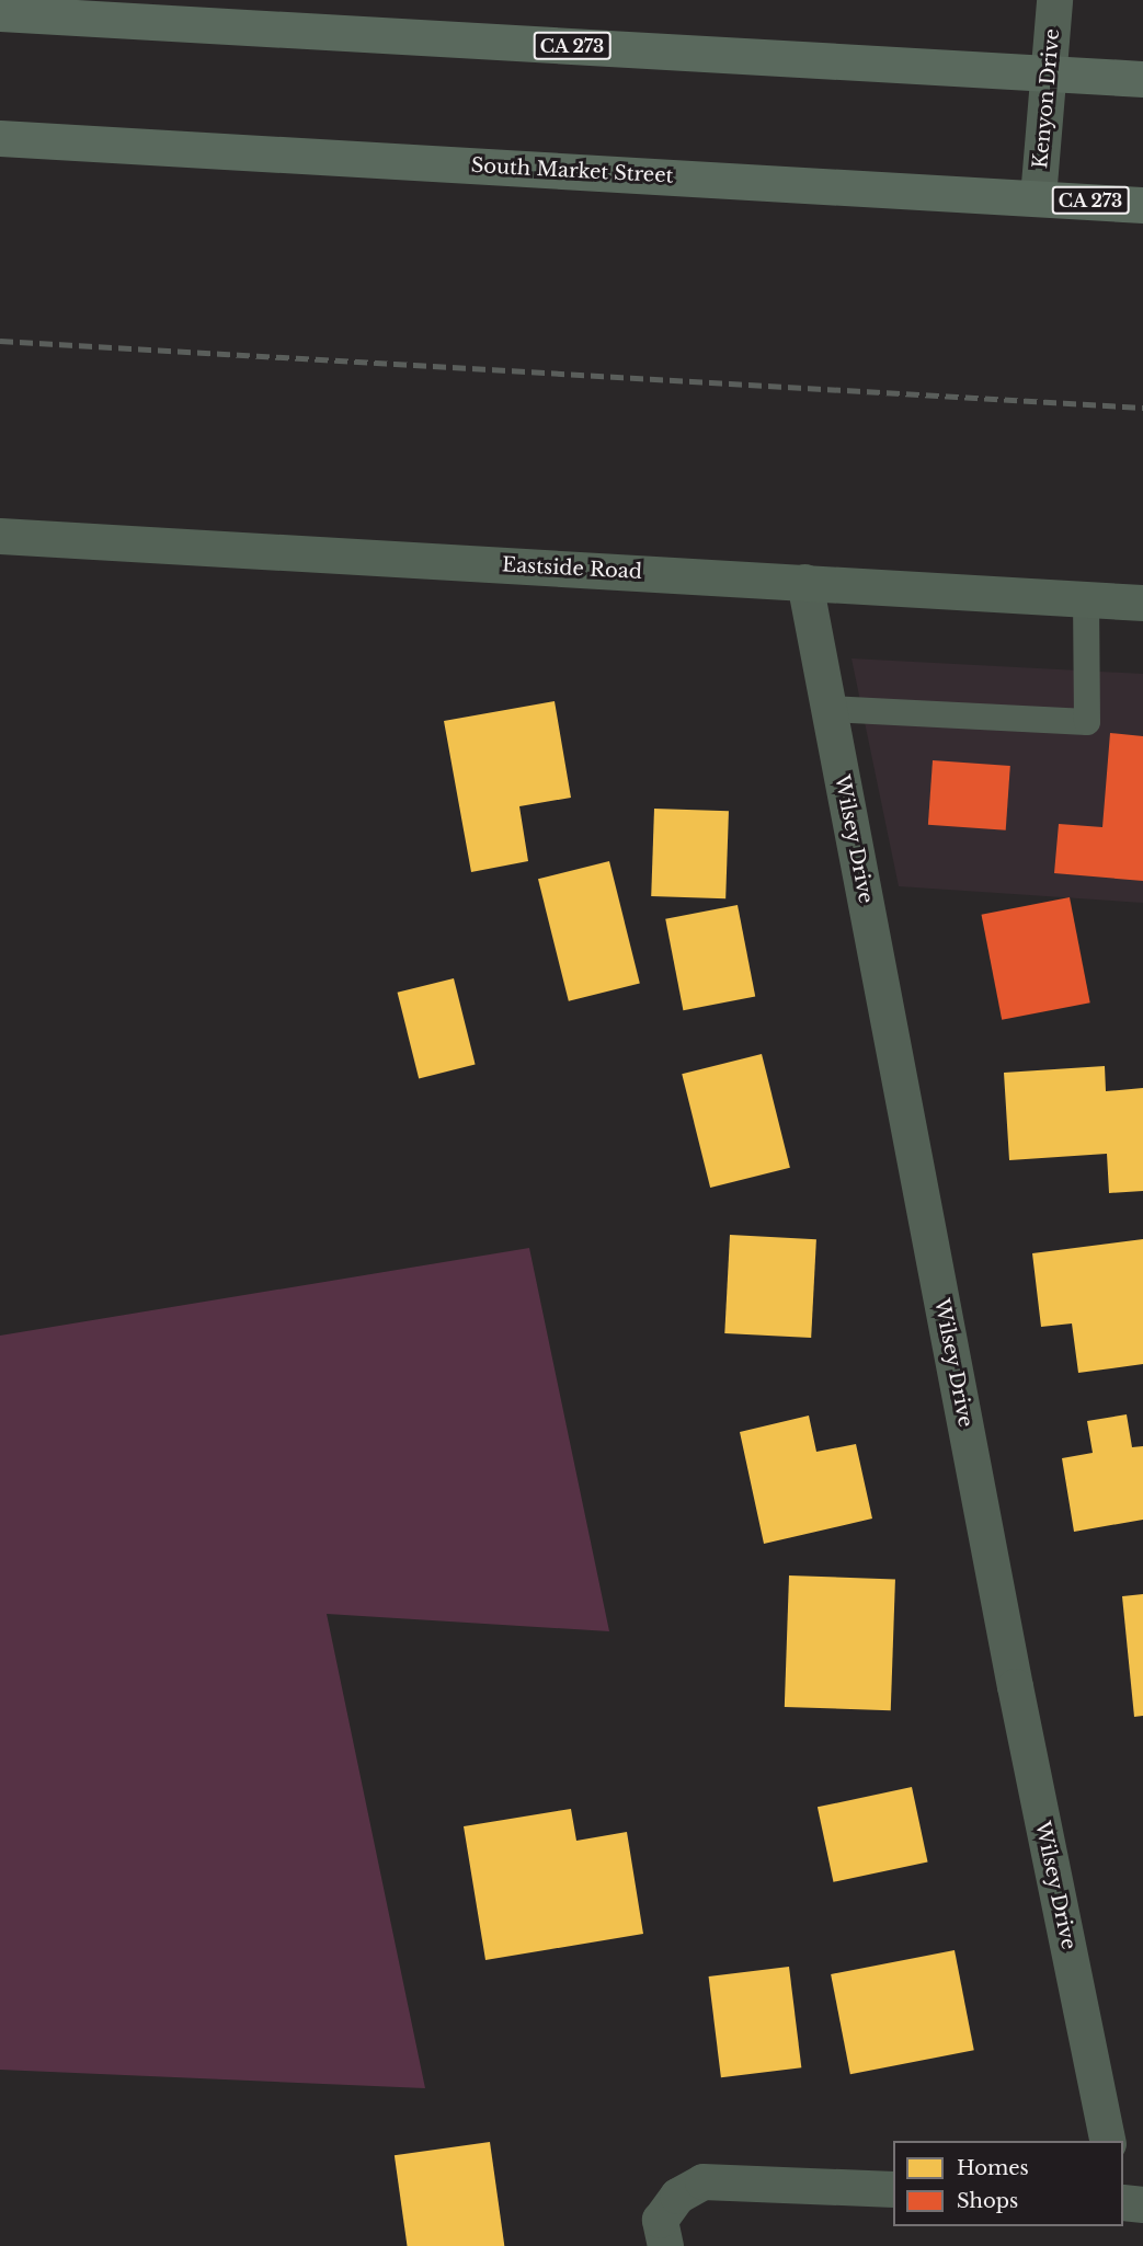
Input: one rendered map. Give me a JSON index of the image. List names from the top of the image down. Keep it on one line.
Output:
{"streets":{"main road":["CA 273","South Market Street"],"street":["Kenyon Drive","Eastside Road","Wilsey Drive"]},"crossings":[["CA 273","Kenyon Drive"],["Kenyon Drive","South Market Street"],["Eastside Road","Wilsey Drive"]],"legend":["Homes","Shops"]}
